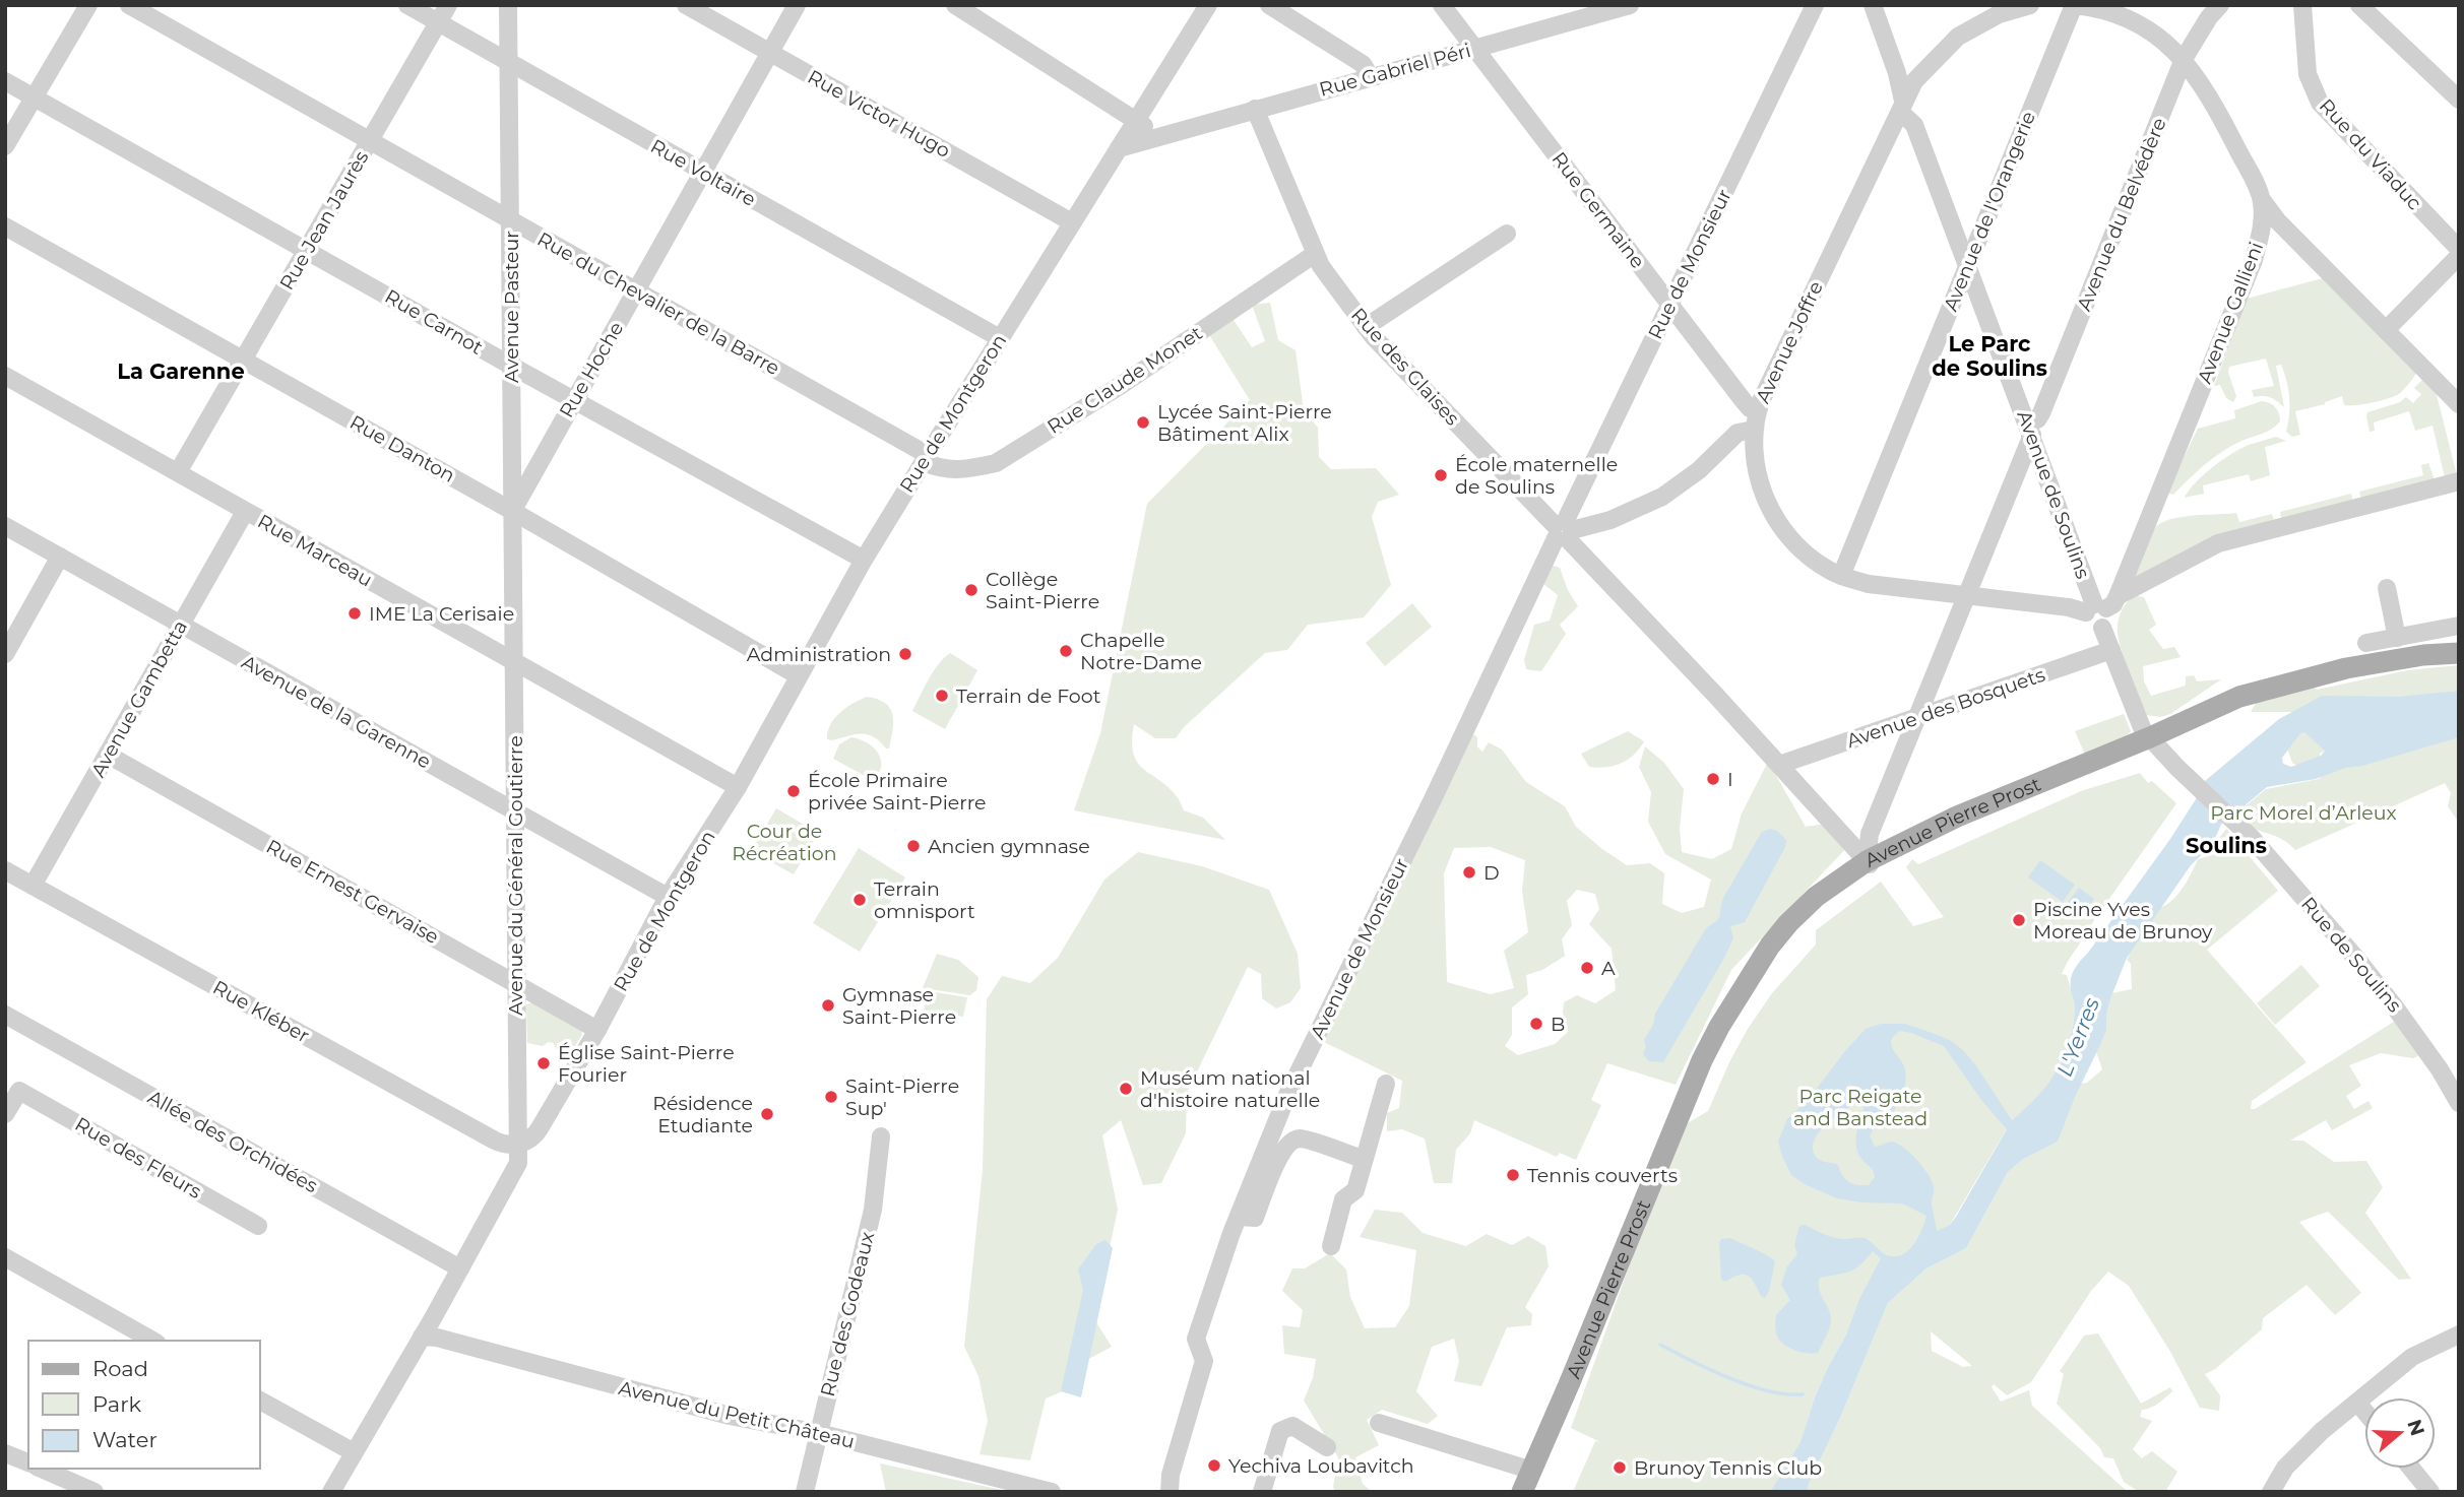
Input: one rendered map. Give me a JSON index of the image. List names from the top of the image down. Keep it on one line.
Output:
{"streets":{"main road":["Avenue Pierre Prost"],"street":["Rue Gabriel Péri","Rue Victor Hugo","Rue du Viaduc","Rue Voltaire","Rue Germaine","Avenue de l'Orangerie","Avenue du Belvédère","Rue Jean Jaurès","Rue de Monsieur","Rue du Chevalier de la Barre","Avenue Pasteur","Avenue Gallieni","Rue Carnot","Avenue Joffre","Rue des Glaises","Rue Hoche","Rue Claude Monet","Rue de Montgeron","Rue Danton","Avenue de Soulins","Rue Marceau","Avenue Gambetta","Avenue des Bosquets","Avenue de la Garenne","Avenue du Général Goutierre","Rue Ernest Gervaise","Avenue de Monsieur","Rue de Soulins","Rue Kléber","Allée des Orchidées","Rue des Fleurs","Rue des Godeaux","Avenue du Petit Château"]},"crossings":[["Rue Gabriel Péri","Rue Germaine"],["Rue Gabriel Péri","Rue des Glaises"],["Rue Victor Hugo","Rue Hoche"],["Rue Victor Hugo","Rue de Montgeron"],["Rue Voltaire","Rue Jean Jaurès"],["Rue Voltaire","Avenue Pasteur"],["Rue Voltaire","Rue Hoche"],["Rue Voltaire","Rue de Montgeron"],["Rue Germaine","Rue de Monsieur"],["Rue Germaine","Avenue Joffre"],["Avenue de l'Orangerie","Avenue Gallieni"],["Avenue de l'Orangerie","Avenue Joffre"],["Avenue de l'Orangerie","Avenue de Soulins"],["Avenue du Belvédère","Avenue Gallieni"],["Avenue du Belvédère","Avenue Joffre"],["Avenue du Belvédère","Rue des Glaises"],["Avenue du Belvédère","Avenue de Soulins"],["Avenue du Belvédère","Avenue des Bosquets"],["Avenue du Belvédère","Avenue Pierre Prost"],["Rue Jean Jaurès","Rue du Chevalier de la Barre"],["Rue Jean Jaurès","Rue Carnot"],["Rue Jean Jaurès","Rue Danton"],["Rue Jean Jaurès","Rue Marceau"],["Rue de Monsieur","Rue des Glaises"],["Rue de Monsieur","Avenue de Monsieur"],["Rue du Chevalier de la Barre","Avenue Pasteur"],["Rue du Chevalier de la Barre","Rue Hoche"],["Rue du Chevalier de la Barre","Rue Claude Monet"],["Rue du Chevalier de la Barre","Rue de Montgeron"],["Avenue Pasteur","Rue Carnot"],["Avenue Pasteur","Rue Hoche"],["Avenue Pasteur","Rue Danton"],["Avenue Pasteur","Avenue du Général Goutierre"],["Avenue Gallieni","Avenue Joffre"],["Avenue Gallieni","Avenue de Soulins"],["Rue Carnot","Rue Hoche"],["Rue Carnot","Rue de Montgeron"],["Avenue Joffre","Avenue de Soulins"],["Rue des Glaises","Rue Claude Monet"],["Rue des Glaises","Avenue des Bosquets"],["Rue des Glaises","Avenue Pierre Prost"],["Rue des Glaises","Avenue de Monsieur"],["Rue Hoche","Rue Danton"],["Rue Claude Monet","Rue de Montgeron"],["Rue de Montgeron","Rue Danton"],["Rue de Montgeron","Rue Marceau"],["Rue de Montgeron","Avenue de la Garenne"],["Rue de Montgeron","Avenue du Général Goutierre"],["Rue de Montgeron","Rue Ernest Gervaise"],["Rue de Montgeron","Rue Kléber"],["Rue Marceau","Avenue Gambetta"],["Rue Marceau","Avenue du Général Goutierre"],["Avenue Gambetta","Avenue de la Garenne"],["Avenue Gambetta","Rue Ernest Gervaise"],["Avenue Gambetta","Rue Kléber"],["Avenue de la Garenne","Avenue du Général Goutierre"],["Avenue Pierre Prost","Rue de Soulins"],["Avenue du Général Goutierre","Rue Ernest Gervaise"],["Avenue du Général Goutierre","Rue Kléber"],["Rue des Godeaux","Avenue du Petit Château"]],"districts":["Le Parc de Soulins","La Garenne","Soulins"],"water":["L'Yerres"],"parks":["Parc Morel d’Arleux","Cour de Récréation","Parc Reigate and Banstead"],"places":["Lycée Saint-Pierre Bâtiment Alix","École maternelle de Soulins","Collège Saint-Pierre","IME La Cerisaie","Chapelle Notre-Dame","Administration","Terrain de Foot","I","École Primaire privée Saint-Pierre","Ancien gymnase","D","Terrain omnisport","Piscine Yves Moreau de Brunoy","A","Gymnase Saint-Pierre","B","Église Saint-Pierre Fourier","Muséum national d'histoire naturelle","Saint-Pierre Sup'","Résidence Etudiante","Tennis couverts","Yechiva Loubavitch","Brunoy Tennis Club"],"legend":["Road","Park","Water"],"north":"right"}
